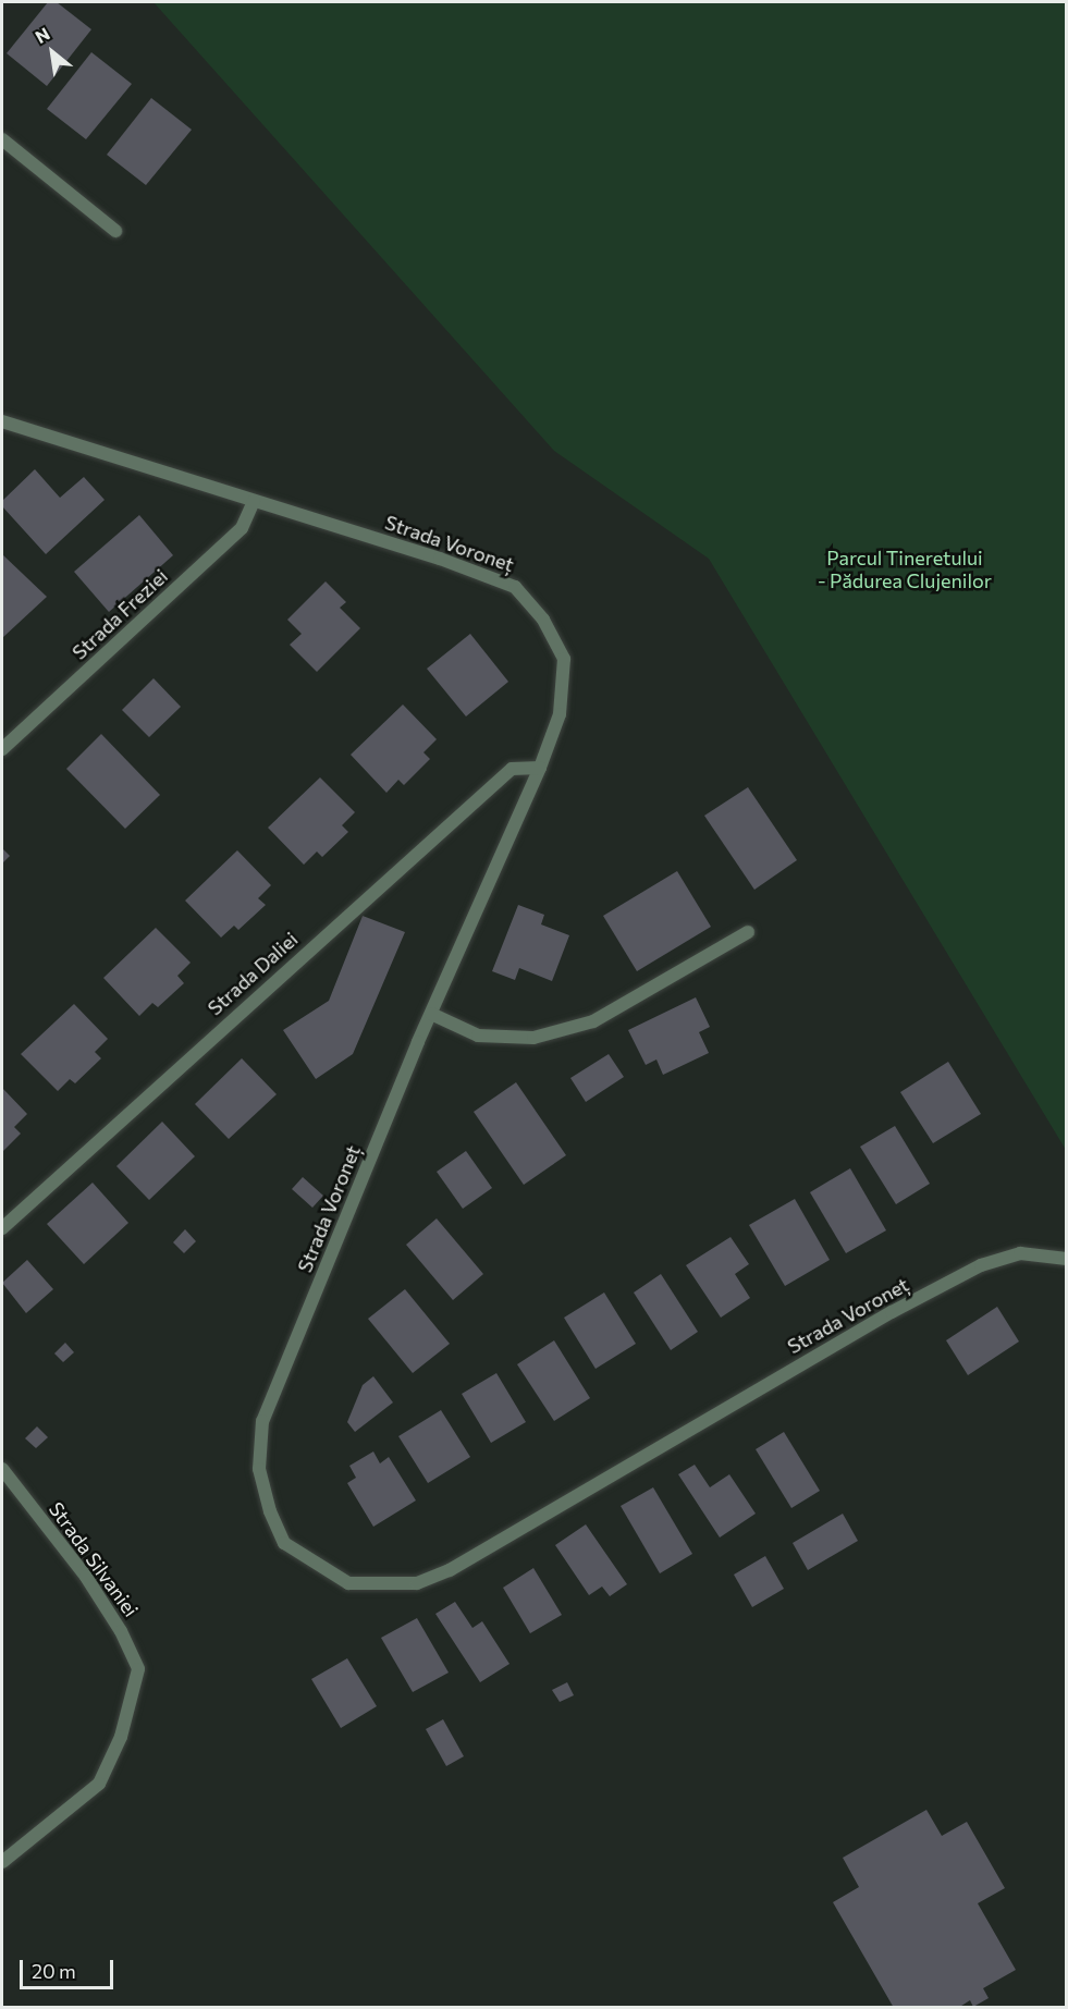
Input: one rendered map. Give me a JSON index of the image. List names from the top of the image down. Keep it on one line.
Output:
{"streets":{"street":["Strada Voroneț","Strada Freziei","Strada Daliei","Strada Silvaniei"]},"crossings":[["Strada Voroneț","Strada Freziei"],["Strada Voroneț","Strada Daliei"]],"parks":["Parcul Tineretului - Pădurea Clujenilor"],"scale_bar":"20 m","north":"top left"}
